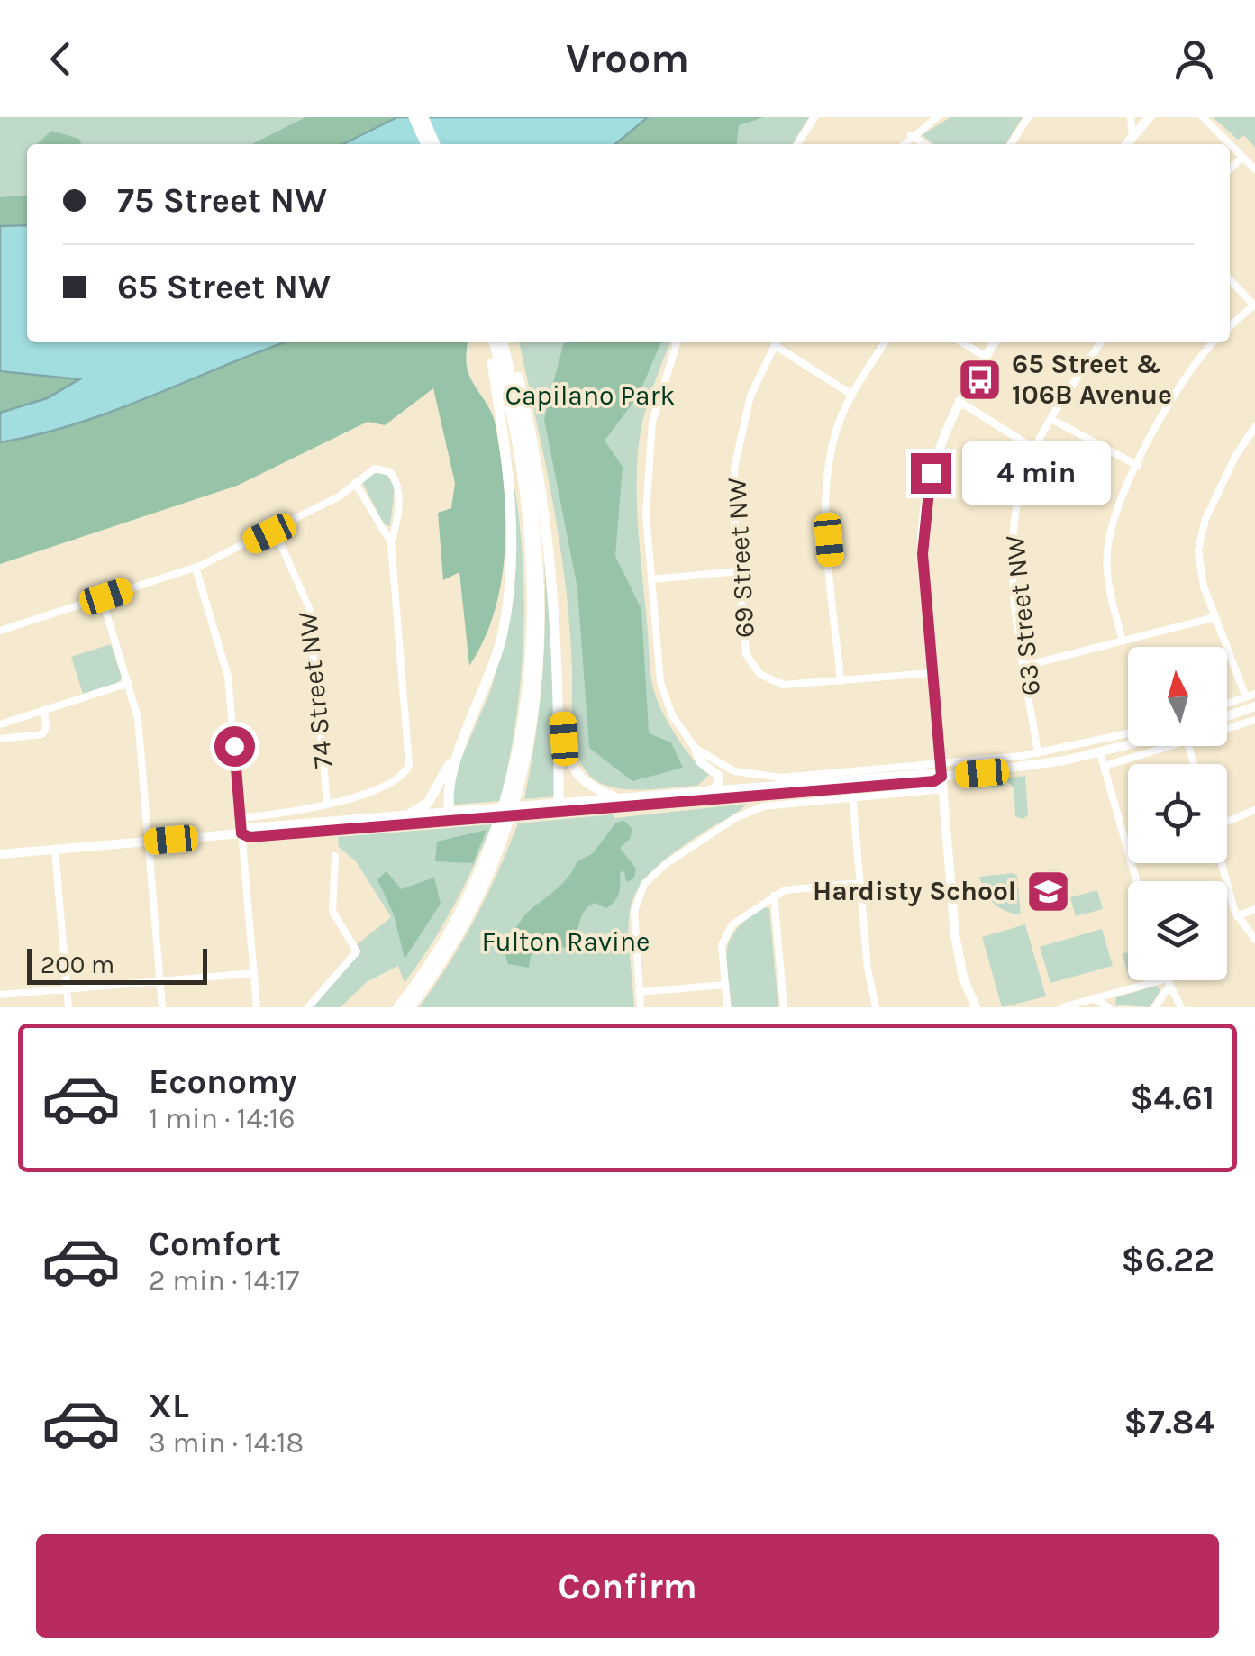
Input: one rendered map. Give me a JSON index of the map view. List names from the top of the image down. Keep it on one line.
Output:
{"streets":{"street":["69 Street NW","63 Street NW","74 Street NW"]},"parks":["Capilano Park","Fulton Ravine"],"places":{"bus stop":["65 Street & 106B Avenue"],"school or university":["Hardisty School"]},"scale_bar":"200 m","north":"top","page":{"header":"Vroom","banner":["75 Street NW","65 Street NW"],"bubble":"4 min","scale":"200 m","list":[{"name":"Economy","note":"1 min · 14:16","value":"$4.61"},{"name":"Comfort","note":"2 min · 14:17","value":"$6.22"},{"name":"XL","note":"3 min · 14:18","value":"$7.84"}],"buttons":"Confirm"}}
